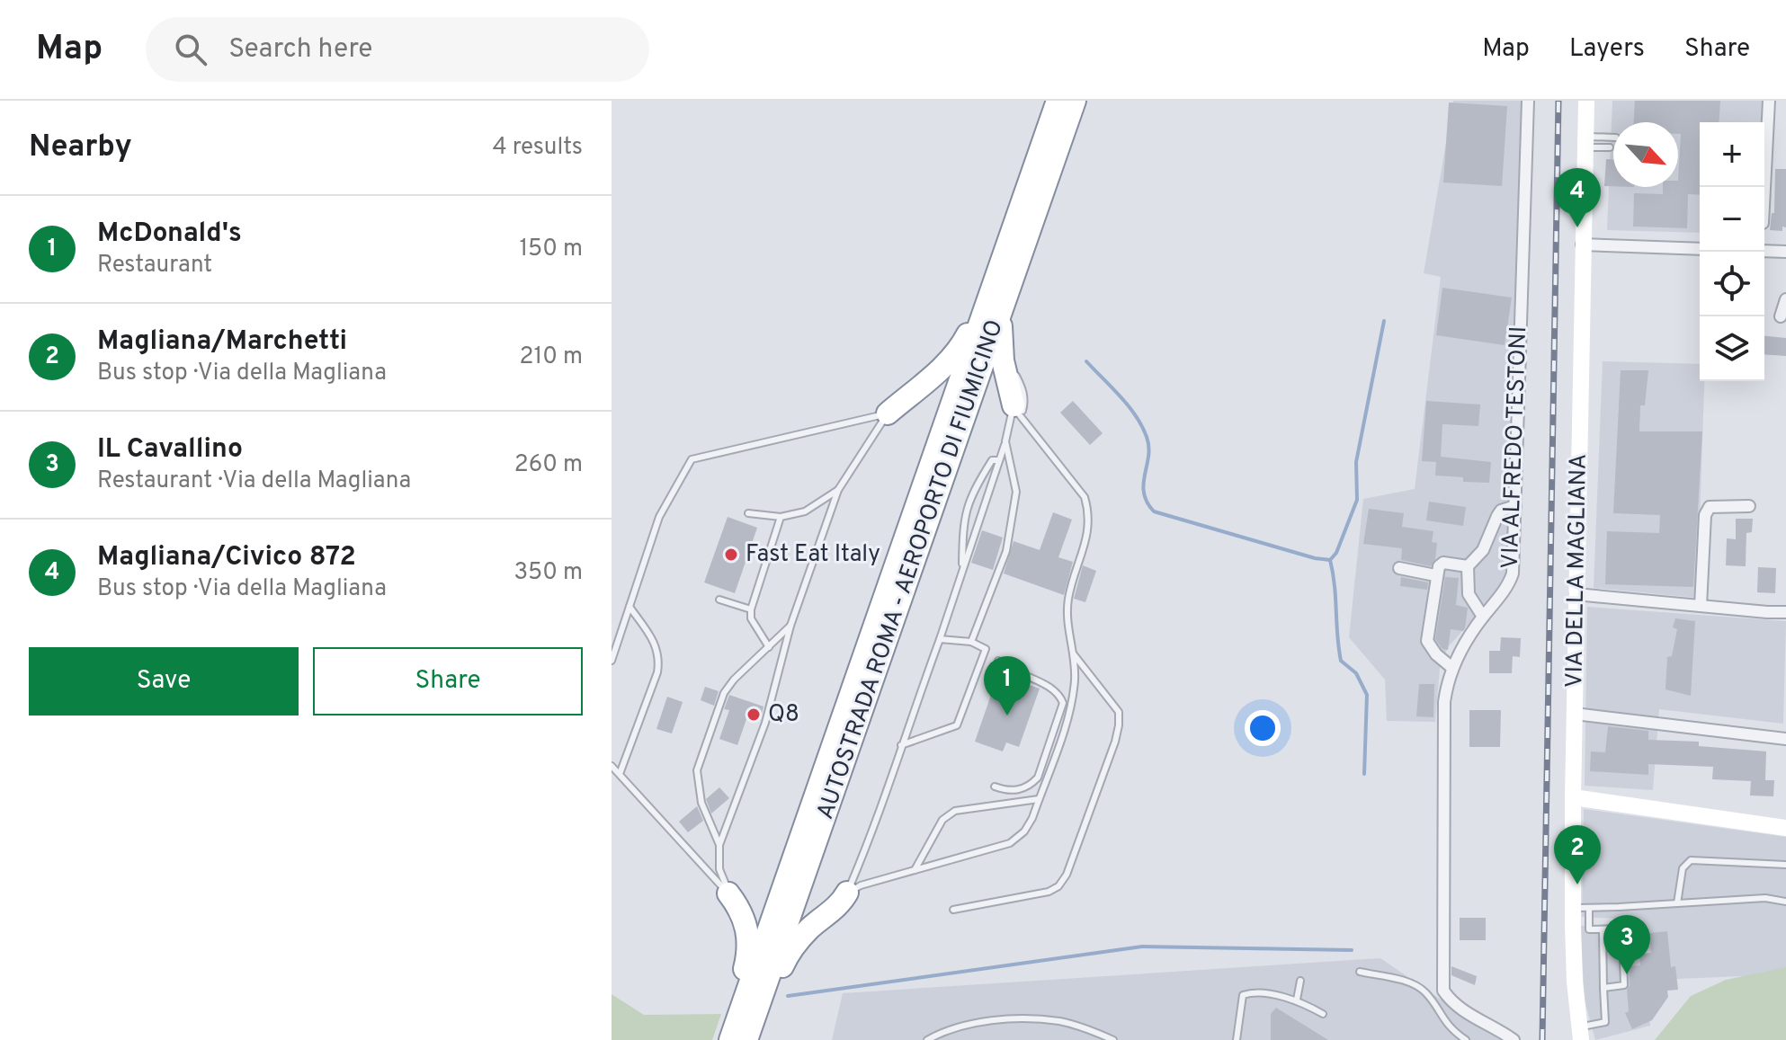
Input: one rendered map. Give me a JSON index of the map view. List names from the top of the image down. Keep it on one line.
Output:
{"streets":{"highway":["AUTOSTRADA ROMA - AEROPORTO DI FIUMICINO"],"main road":["VIA DELLA MAGLIANA"],"street":["VIA ALFREDO TESTONI"]},"places":["Fast Eat Italy","Q8"],"north":"bottom right","page":{"header":"Map","search":"Search here","nav":["Map","Layers","Share"],"heading":["Nearby","4 results"],"map_buttons":["+","−"],"pins":["4","1","2","3"],"list":[{"mark":"1","name":"McDonald's","note":"Restaurant","value":"150 m"},{"mark":"2","name":"Magliana/Marchetti","note":"Bus stop · Via della Magliana","value":"210 m"},{"mark":"3","name":"IL Cavallino","note":"Restaurant · Via della Magliana","value":"260 m"},{"mark":"4","name":"Magliana/Civico 872","note":"Bus stop · Via della Magliana","value":"350 m"}],"buttons":["Save","Share"]}}
